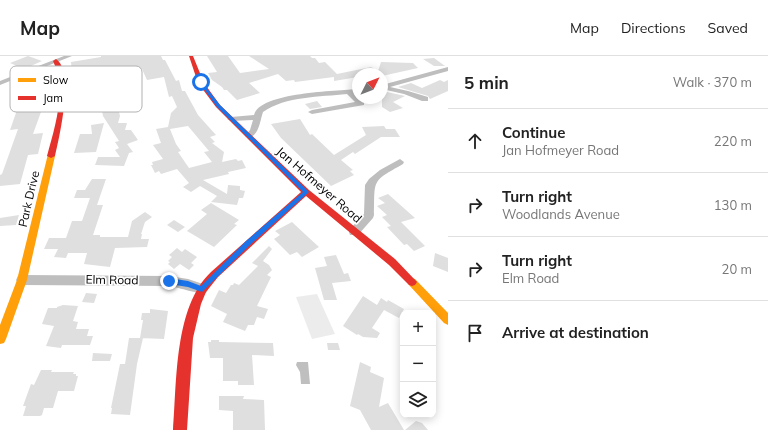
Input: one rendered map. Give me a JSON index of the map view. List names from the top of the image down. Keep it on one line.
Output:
{"streets":{"street":["Jan Hofmeyer Road","Park Drive","Elm Road"]},"crossings":[["Park Drive","Elm Road"]],"legend":["Slow","Jam"],"north":"top right","page":{"header":"Map","nav":["Map","Directions","Saved"],"heading":["5 min","Walk · 370 m"],"list":[["Continue","Jan Hofmeyer Road","220 m"],["Turn right","Woodlands Avenue","130 m"],["Turn right","Elm Road","20 m"],"Arrive at destination"],"map_buttons":["+","−"]}}
